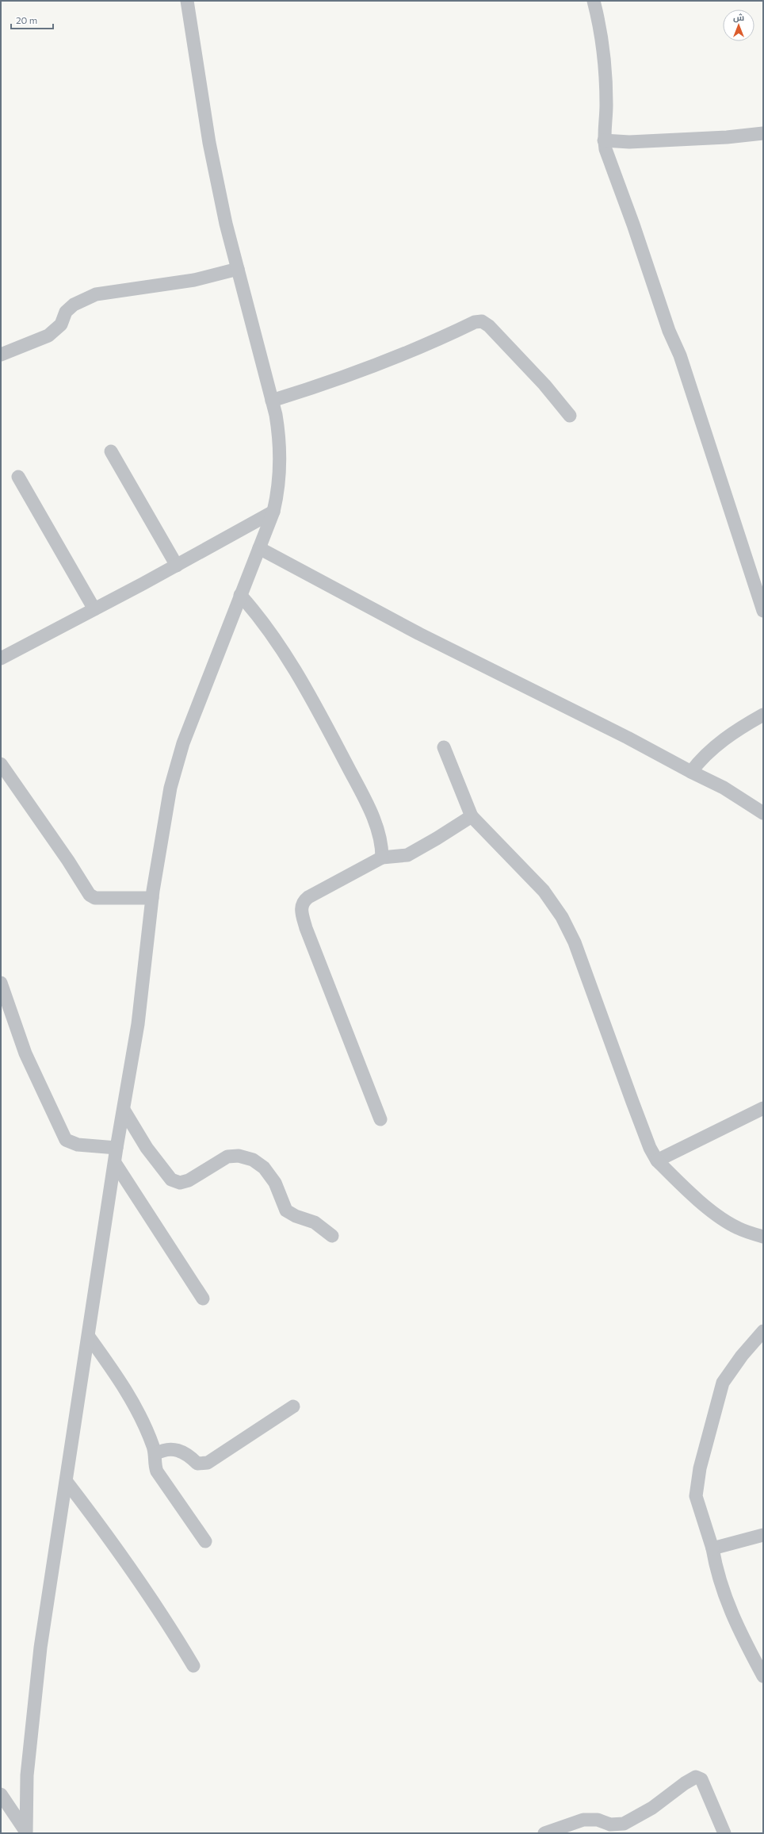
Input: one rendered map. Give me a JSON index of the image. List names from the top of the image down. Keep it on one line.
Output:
{"scale_bar":"20 m","north":"top"}
